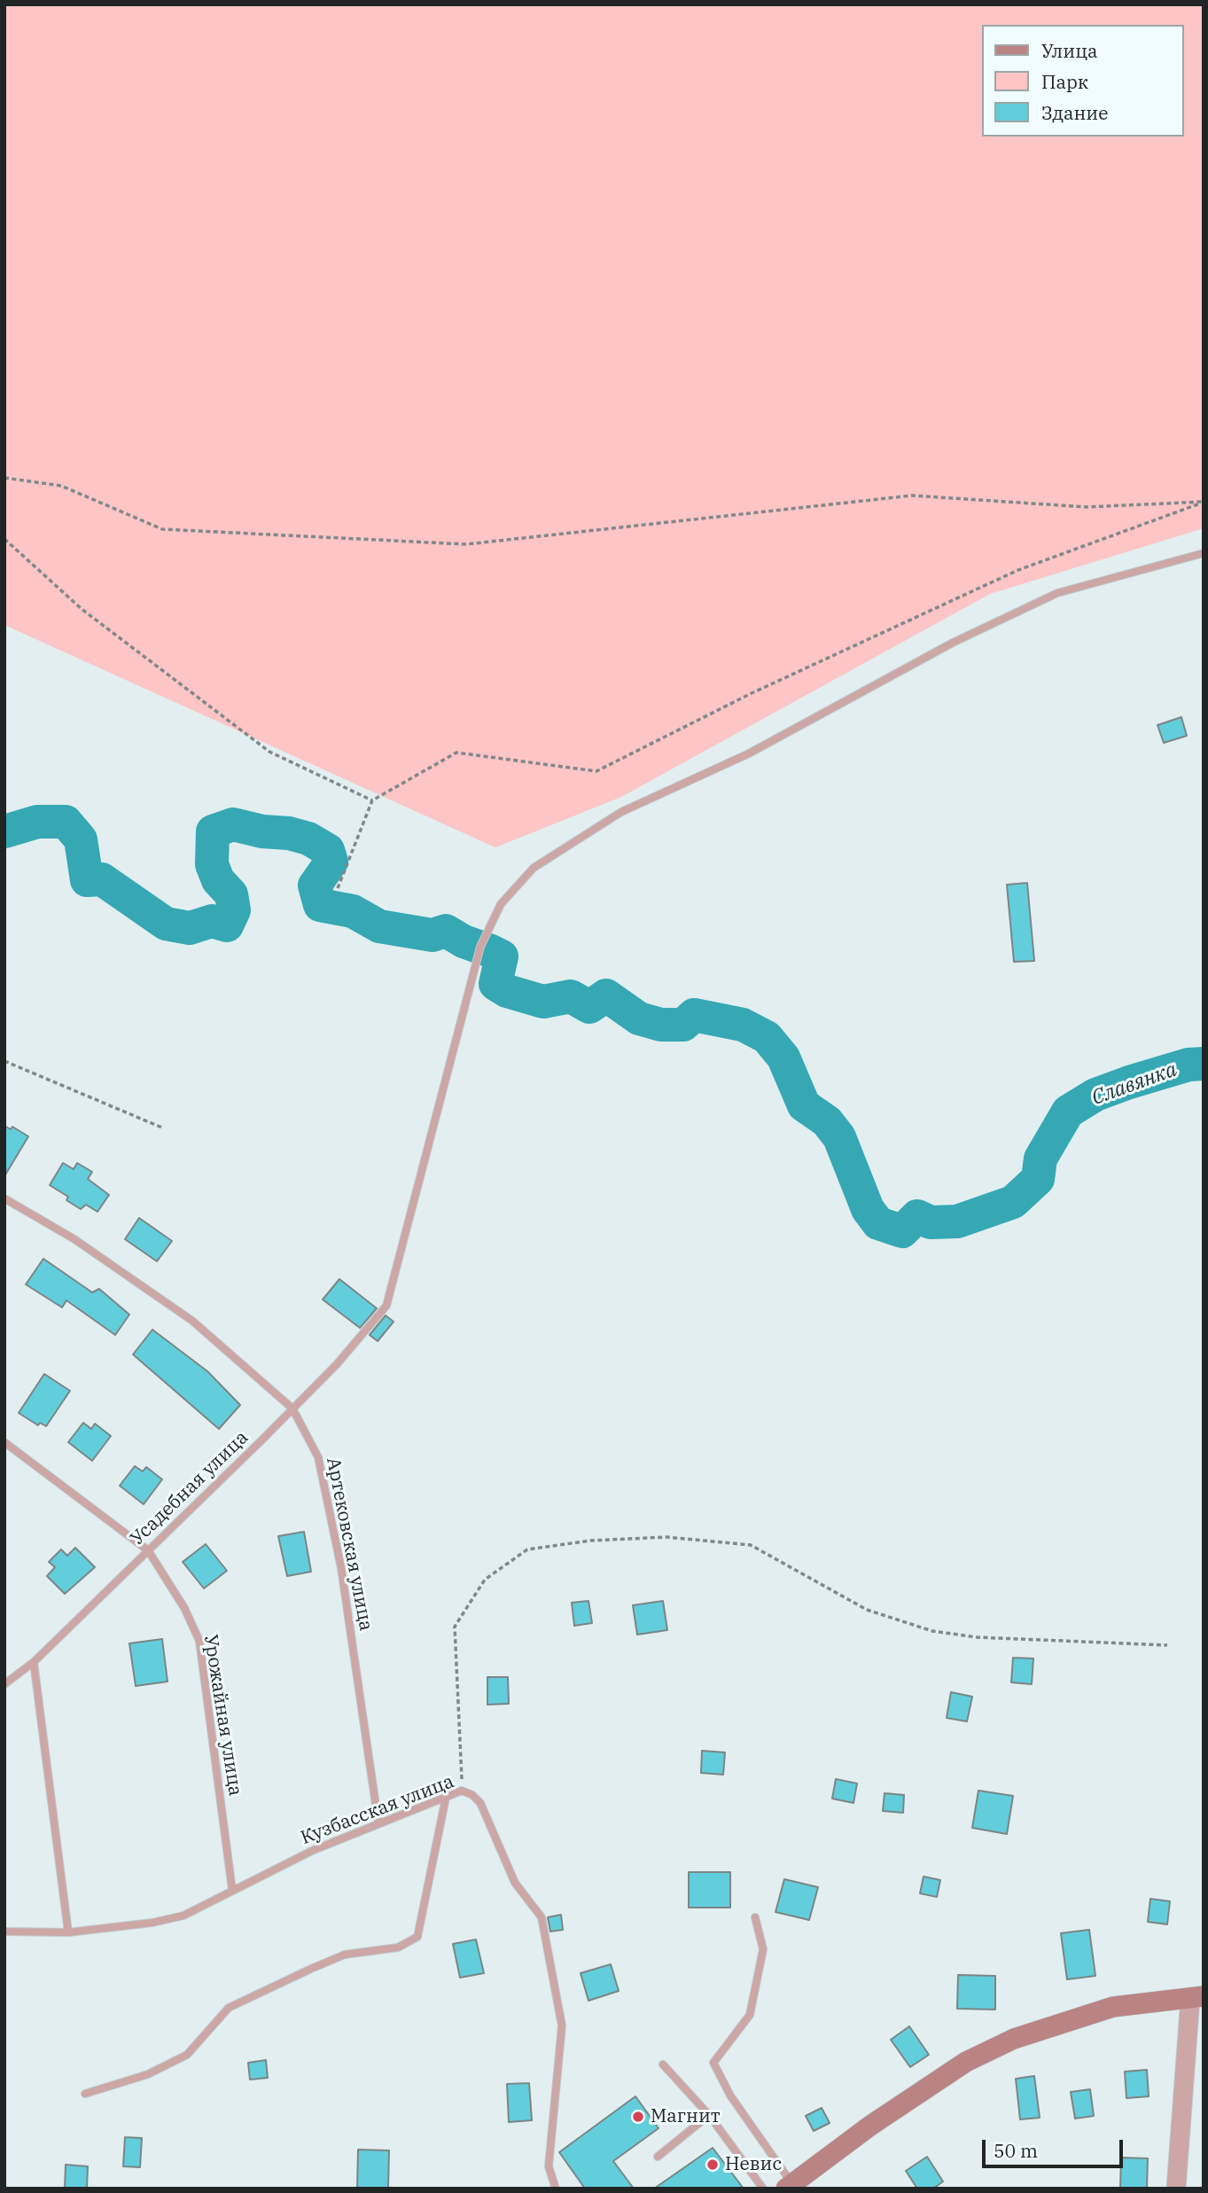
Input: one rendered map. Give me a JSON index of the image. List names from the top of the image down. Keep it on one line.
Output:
{"streets":{"lane":["Усадебная улица","Артековская улица","Урожайная улица","Кузбасская улица"]},"crossings":[["Усадебная улица","Артековская улица"],["Усадебная улица","Урожайная улица"],["Артековская улица","Кузбасская улица"],["Урожайная улица","Кузбасская улица"]],"water":["Славянка"],"places":["Магнит","Невис"],"legend":["Улица","Парк","Здание"],"scale_bar":"50 m"}
